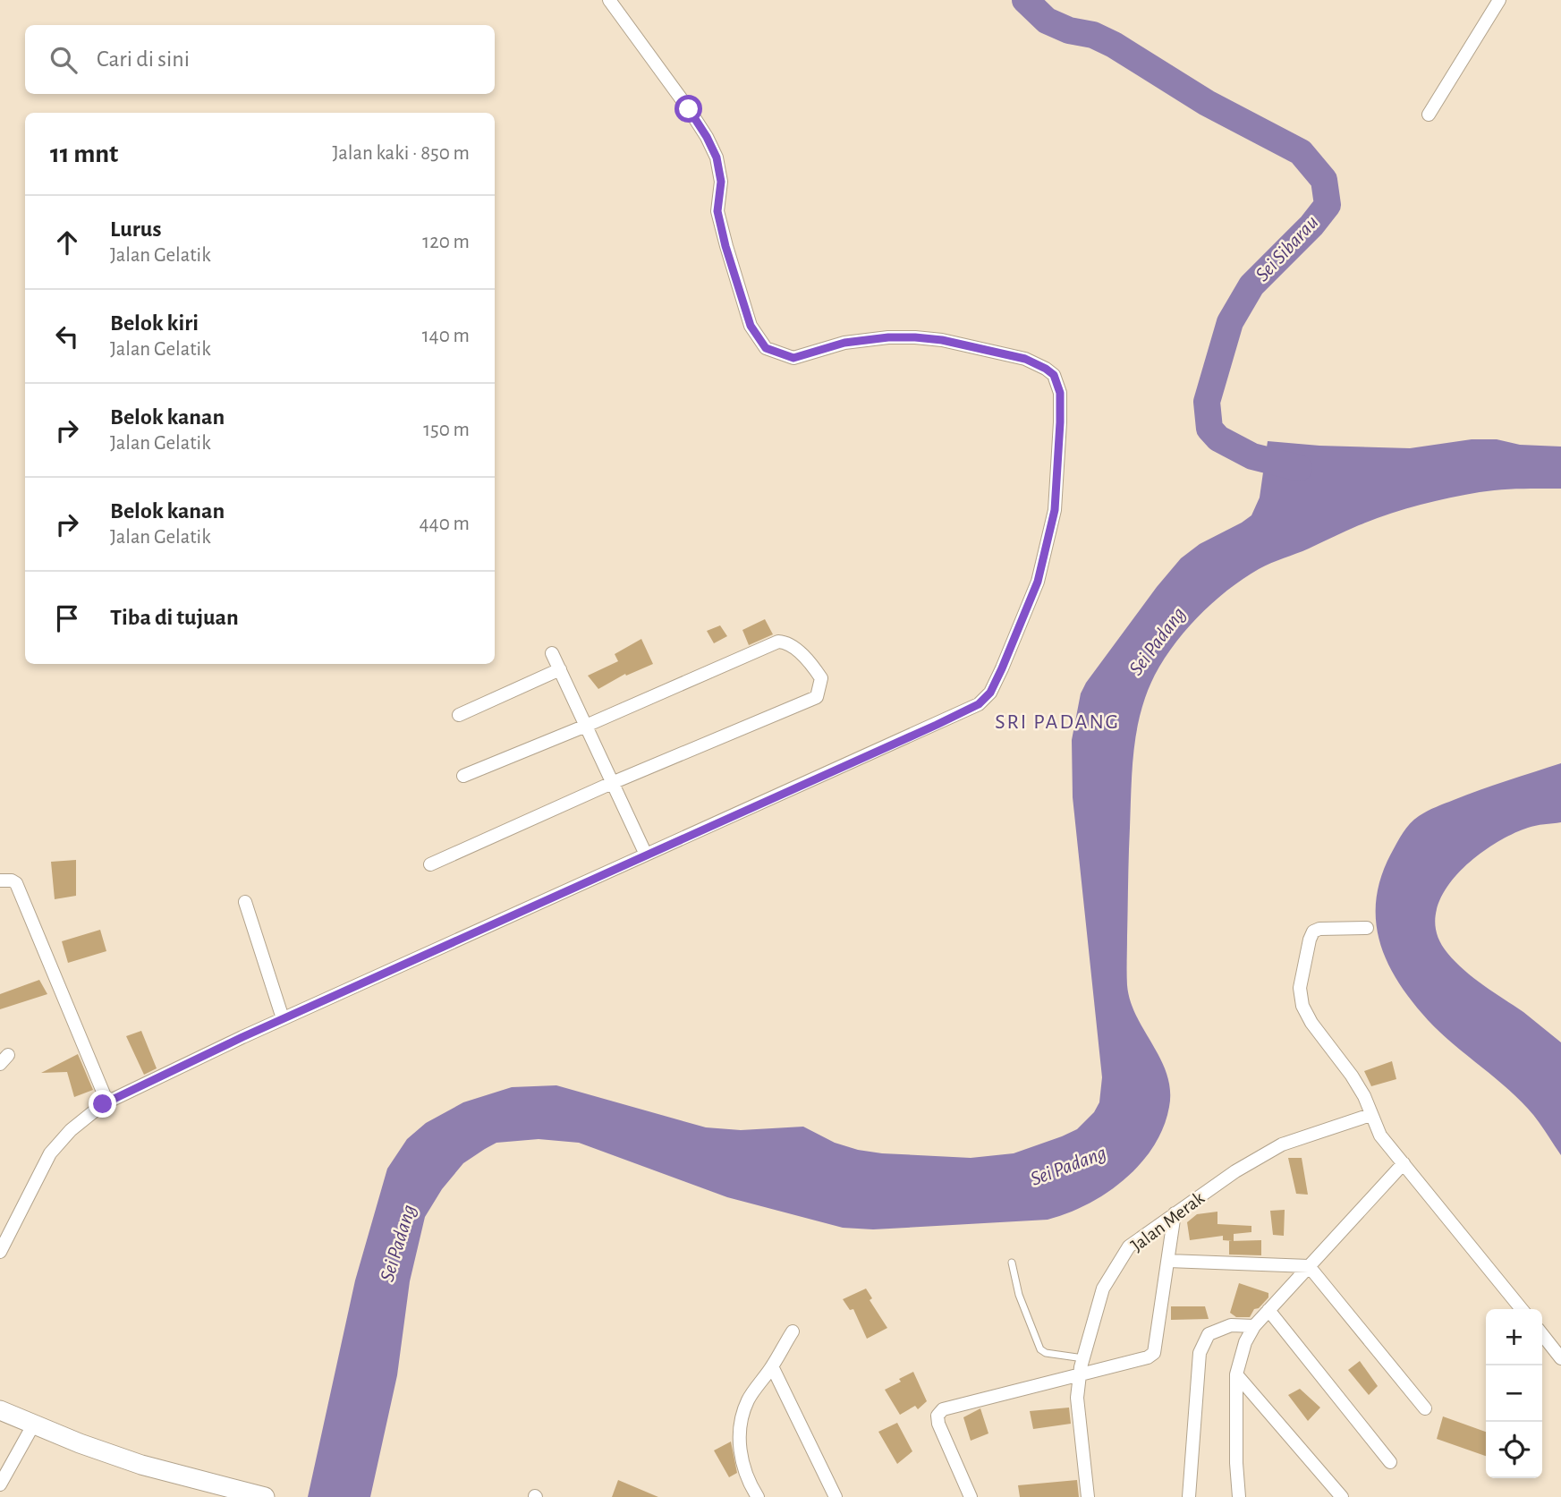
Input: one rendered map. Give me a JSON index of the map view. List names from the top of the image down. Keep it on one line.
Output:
{"streets":{"street":["Jalan Merak"]},"districts":["SRI PADANG"],"water":["Sei Sibarau","Sei Padang"],"page":{"search":"Cari di sini","heading":["11 mnt","Jalan kaki · 850 m"],"list":[["Lurus","Jalan Gelatik","120 m"],["Belok kiri","Jalan Gelatik","140 m"],["Belok kanan","Jalan Gelatik","150 m"],["Belok kanan","Jalan Gelatik","440 m"],"Tiba di tujuan"],"map_buttons":["+","−"]}}
